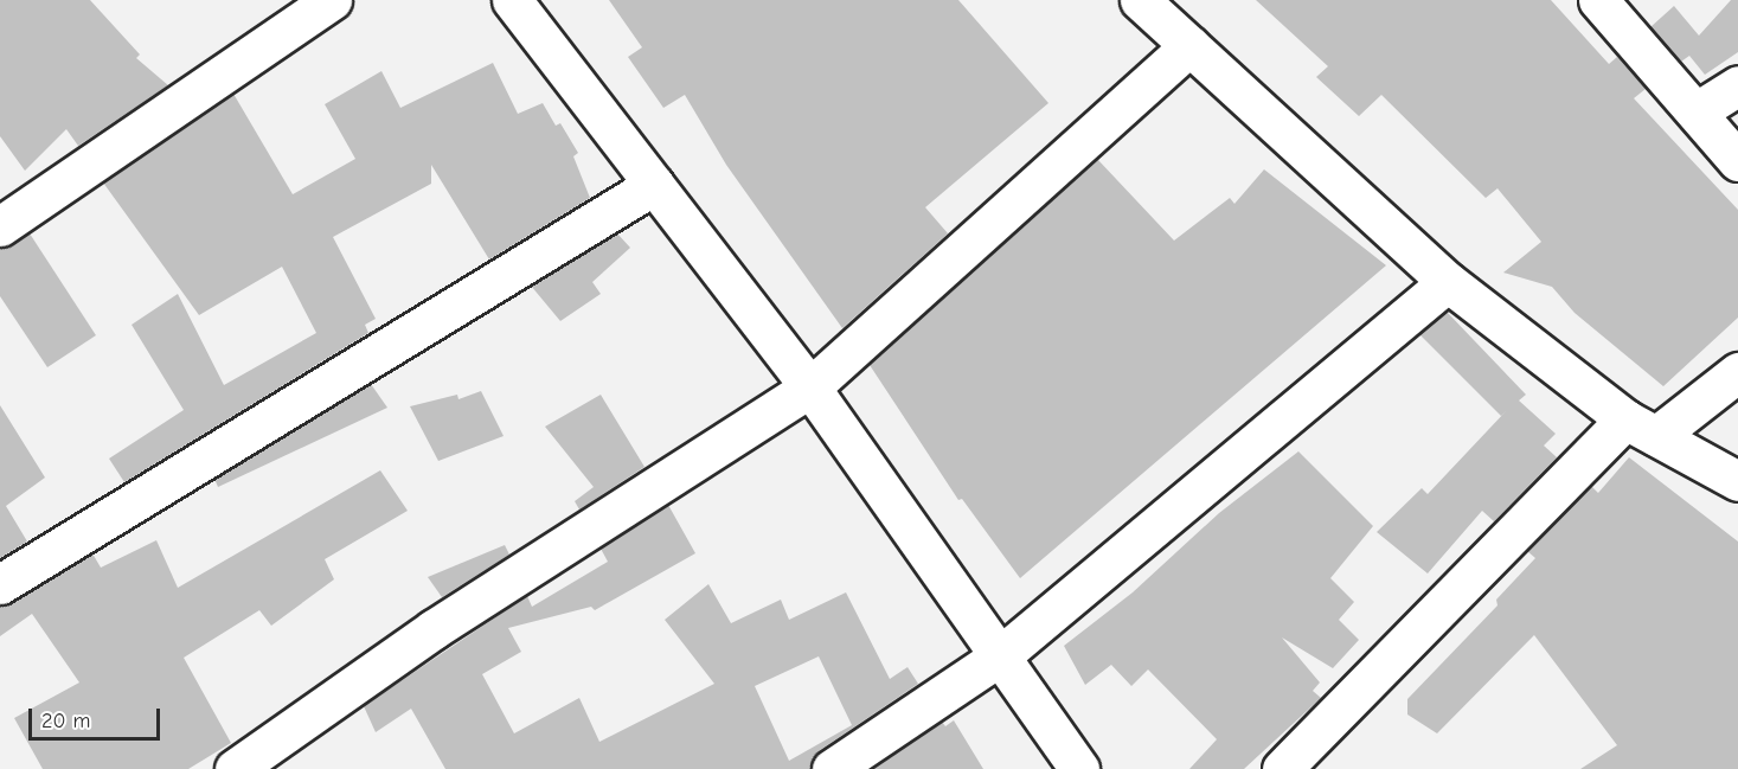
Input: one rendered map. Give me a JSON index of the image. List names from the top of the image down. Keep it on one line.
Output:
{"scale_bar":"20 m"}
